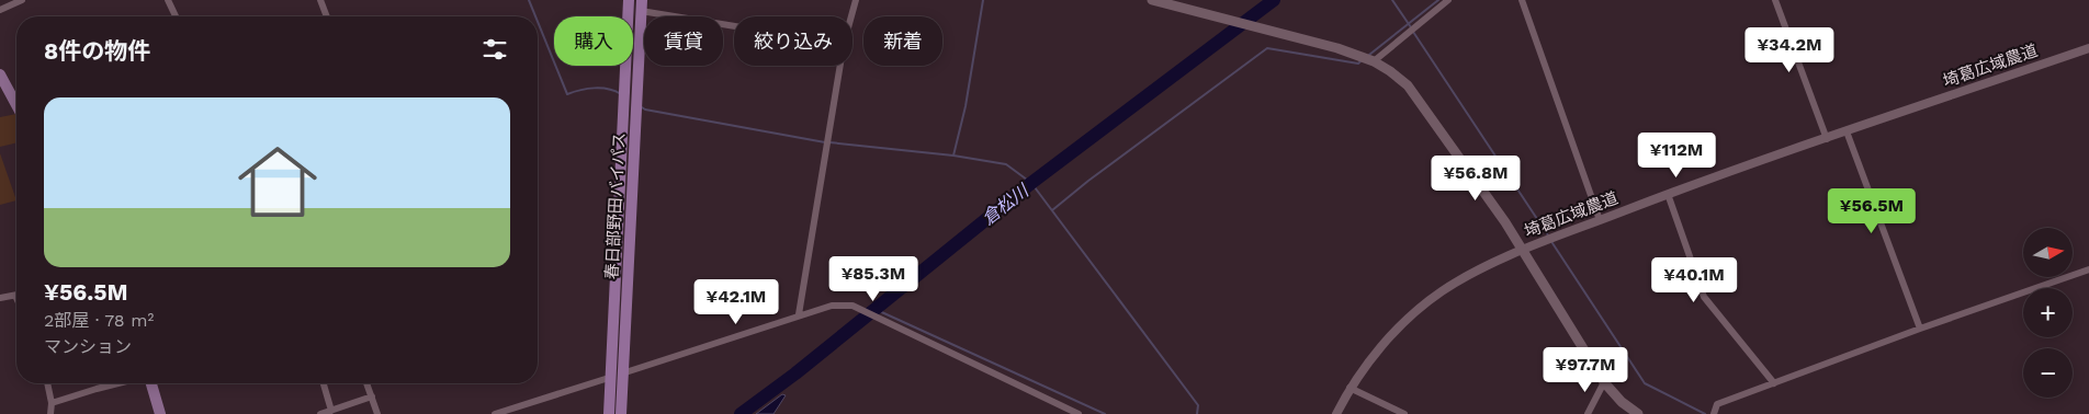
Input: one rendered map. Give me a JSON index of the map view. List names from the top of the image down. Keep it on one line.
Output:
{"streets":{"highway":["春日部野田バイパス"],"street":["埼葛広域農道"]},"water":["倉松川"],"north":"right","page":{"chip":["購入","賃貸","絞り込み","新着"],"heading":"8件の物件","price":["¥34.2M","¥112M","¥56.8M","¥56.5M","¥85.3M","¥40.1M","¥42.1M","¥97.7M"],"list":[{"name":"¥56.5M","note":"2部屋 · 78 m² · マンション"}],"map_buttons":["+","−"]}}
